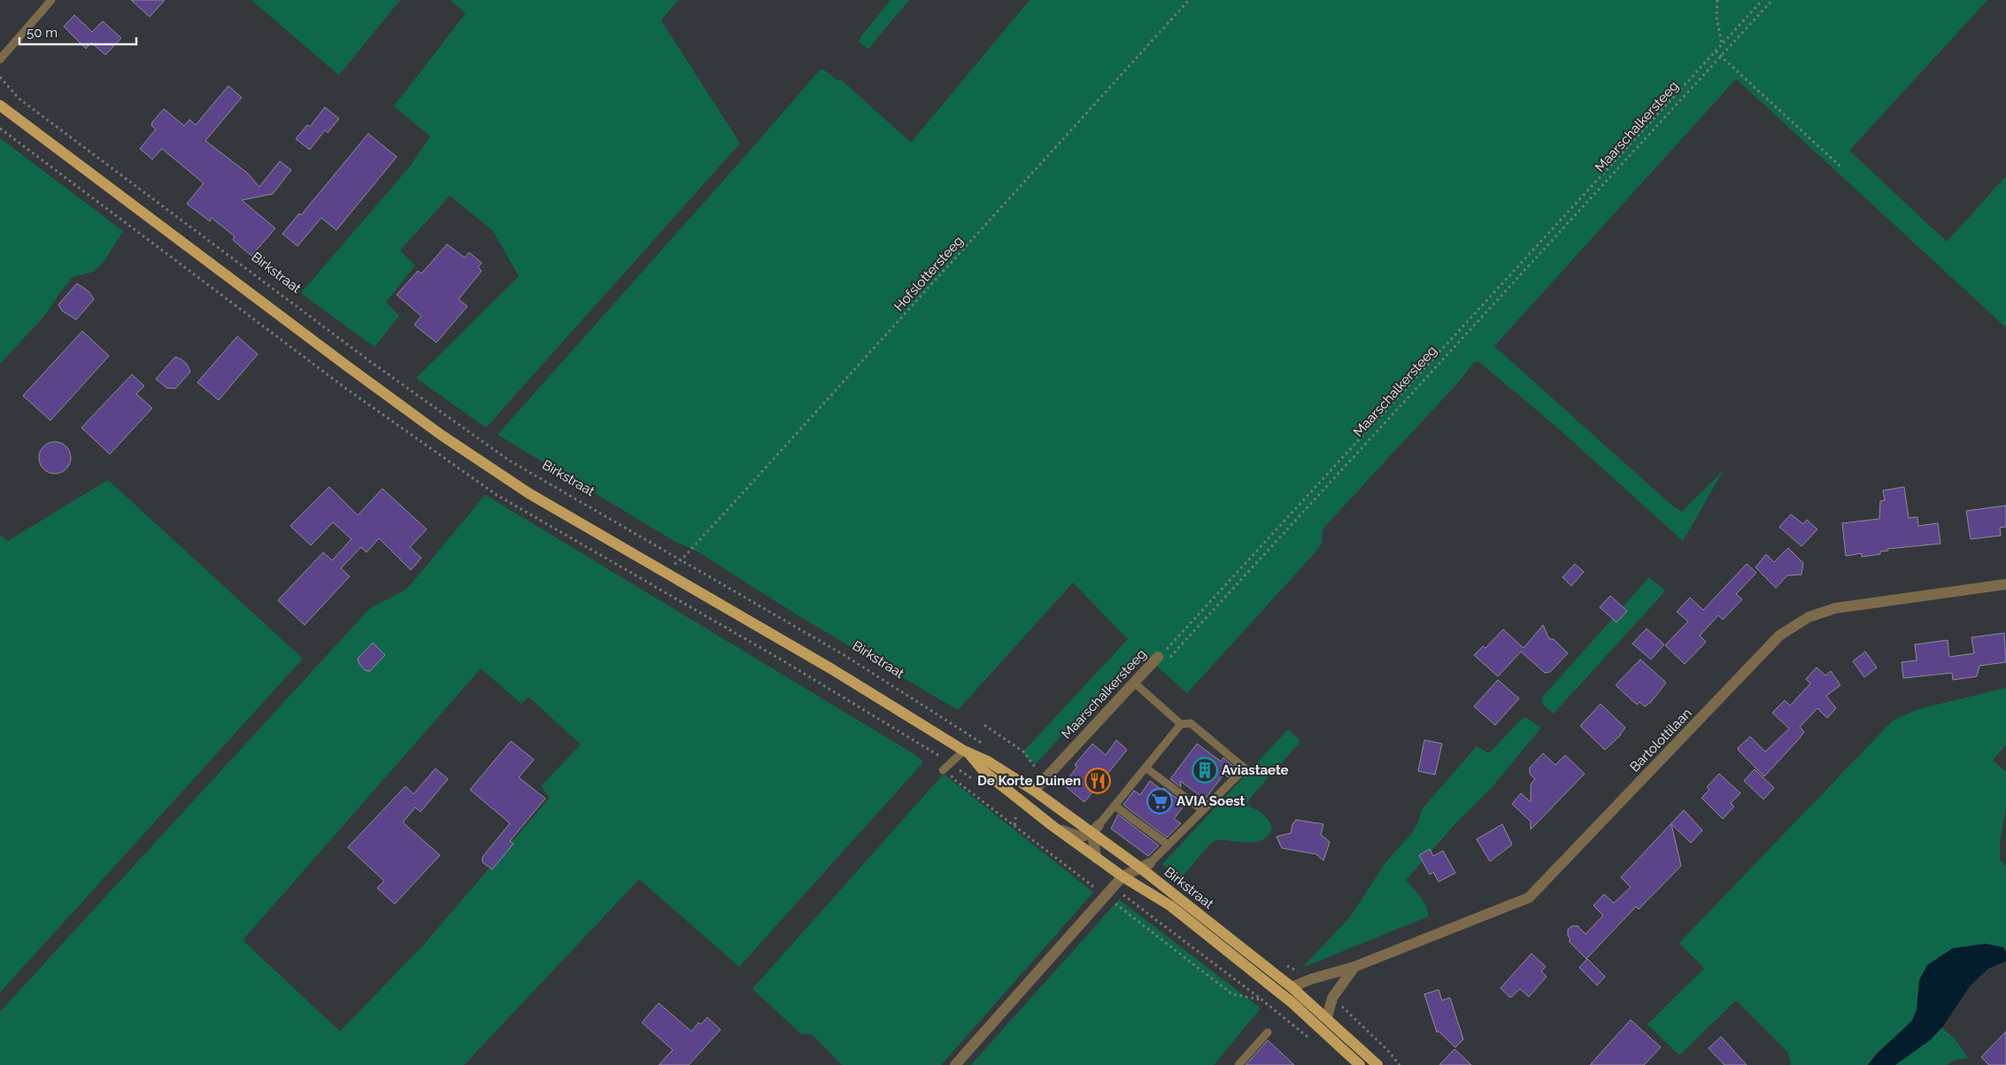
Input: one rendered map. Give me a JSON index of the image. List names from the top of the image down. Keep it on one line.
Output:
{"streets":{"main road":["Birkstraat"],"street":["Maarschalkersteeg","Bartolottilaan"],"path":["Hofslottersteeg"]},"crossings":[["Maarschalkersteeg","Birkstraat"],["Birkstraat","Hofslottersteeg"],["Birkstraat","Bartolottilaan"]],"places":{"building":["Aviastaete"],"restaurant":["De Korte Duinen"],"supermarket":["AVIA Soest"]},"scale_bar":"50 m"}
